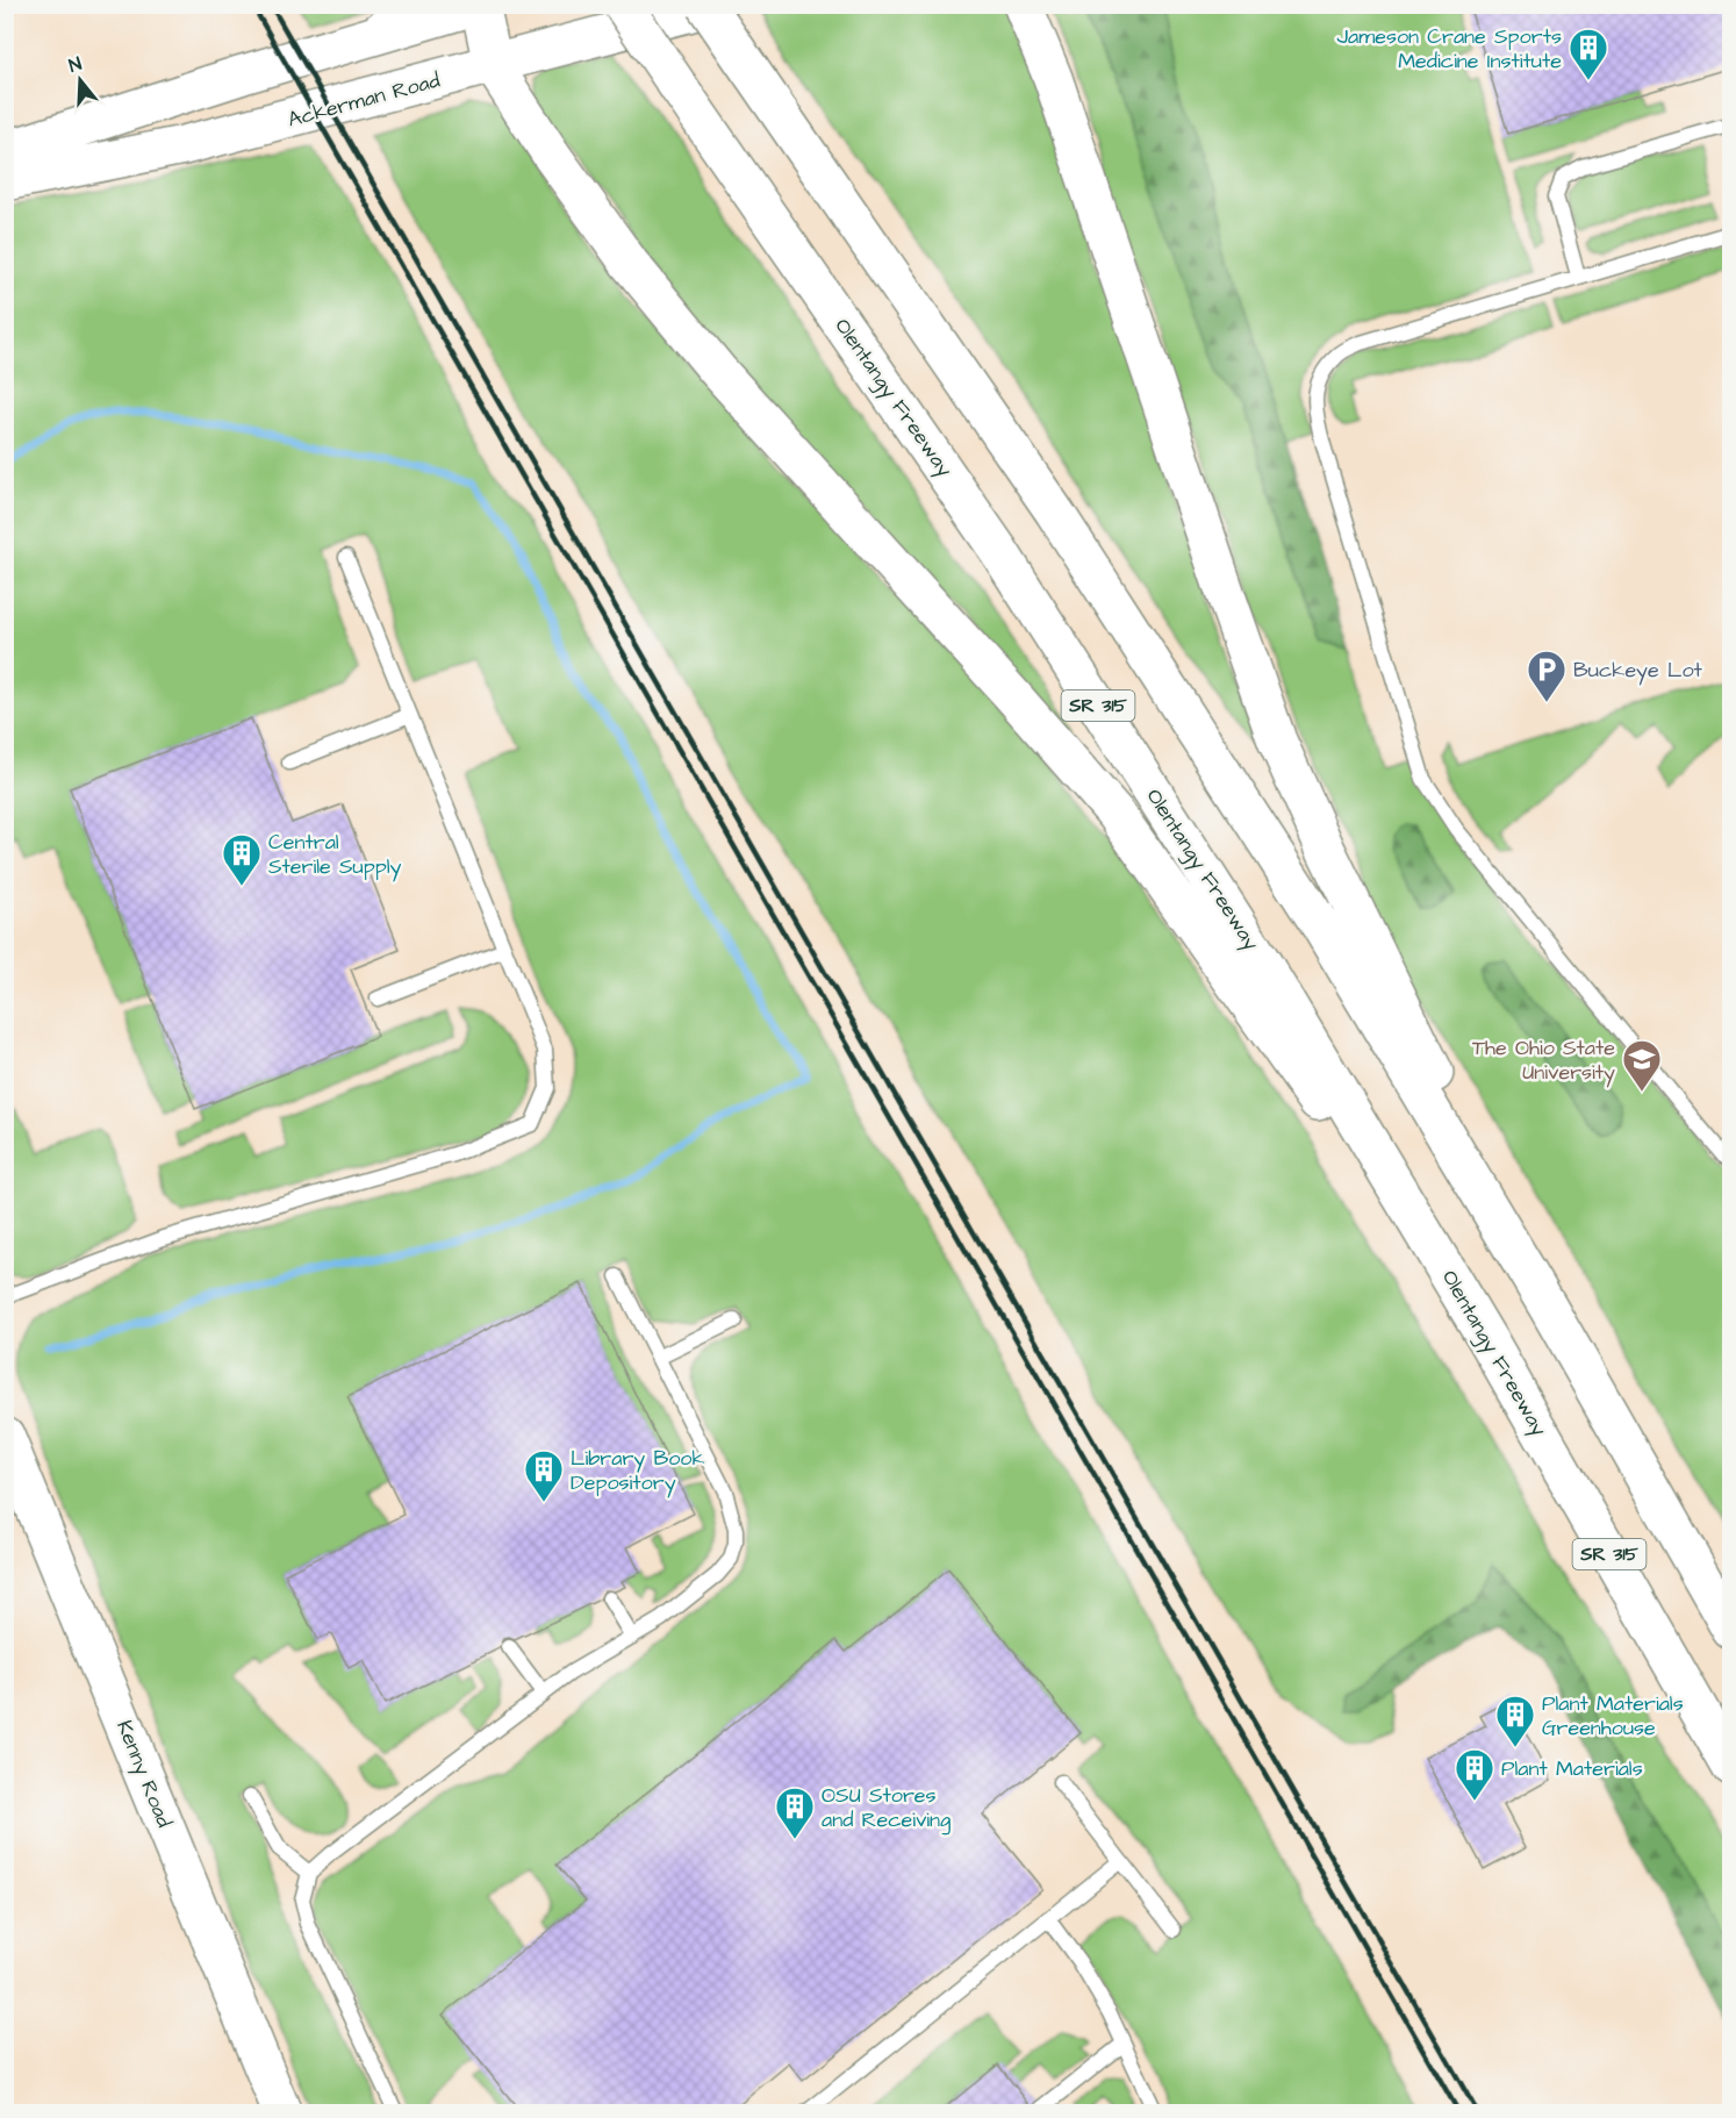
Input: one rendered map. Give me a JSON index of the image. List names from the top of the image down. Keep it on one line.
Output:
{"streets":{"main road":["Ackerman Road","Olentangy Freeway","SR 315","Kenny Road"]},"places":{"building":["Jameson Crane Sports Medicine Institute","Central Sterile Supply","Library Book Depository","Plant Materials Greenhouse","Plant Materials","OSU Stores and Receiving"],"parking":["Buckeye Lot"],"school or university":["The Ohio State University"]},"north":"top"}
